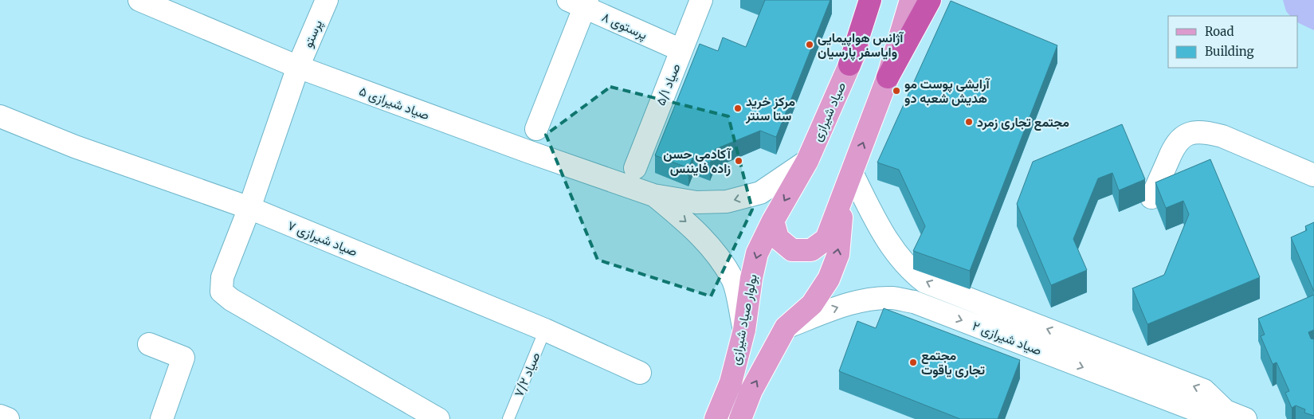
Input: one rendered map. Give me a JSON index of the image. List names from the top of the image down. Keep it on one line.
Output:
{"streets":{"main road":["صیاد شیرازی","بولوار صیاد شیرازی"],"street":["پرستوی ۸","پرستو","صیاد ۵/۱","صیاد شیرازی ۵","صیاد شیرازی ۷","صیاد شیرازی ۲"],"lane":["صیاد ۷/۲"]},"crossings":[["پرستوی ۸","صیاد ۵/۱"],["پرستو","صیاد شیرازی ۵"],["پرستو","صیاد شیرازی ۷"],["صیاد شیرازی ۵","صیاد شیرازی"],["صیاد شیرازی ۵","بولوار صیاد شیرازی"],["صیاد شیرازی","بولوار صیاد شیرازی"],["صیاد شیرازی ۷","صیاد ۷/۲"]],"places":["آژانس هواپیمایی وایاسفر پارسیان","آرایشی پوست مو هدیش شعبه دو","مرکز خرید ستا سنتر","مجتمع تجاری زمرد","آکادمی حسن زاده فایننس","مجتمع تجاری یاقوت"],"legend":["Road","Building"]}
